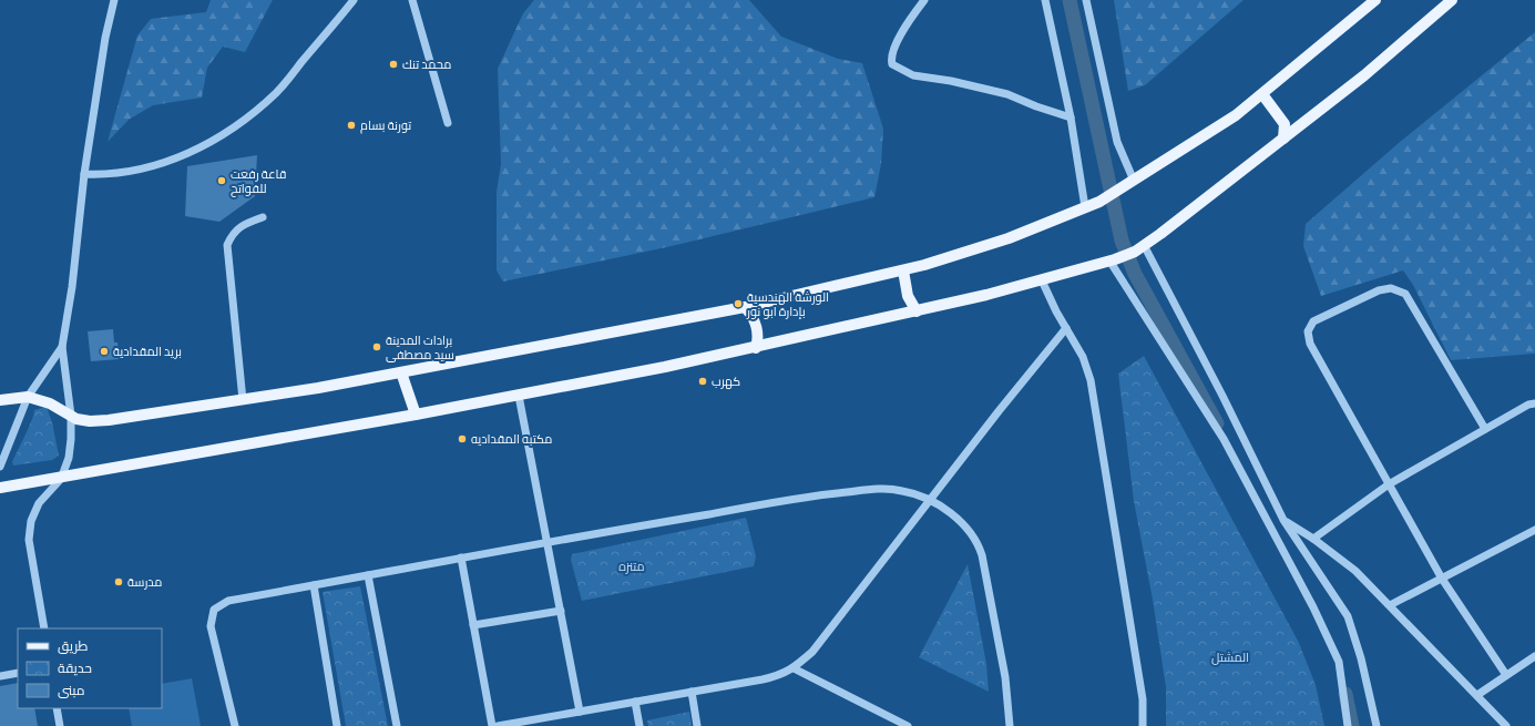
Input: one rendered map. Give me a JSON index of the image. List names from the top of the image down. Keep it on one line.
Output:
{"parks":["متنزه","المشتل"],"places":["محمد تنك","تورنة بسام","قاعة رفعت للفواتح","الورشة الهندسية بإدارة ابو نور","برادات المدينة سيد مصطفى","بريد المقدادية","كهرب","مكتبه المقداديه","مدرسة"],"legend":["طريق","حديقة","مبنى"]}
